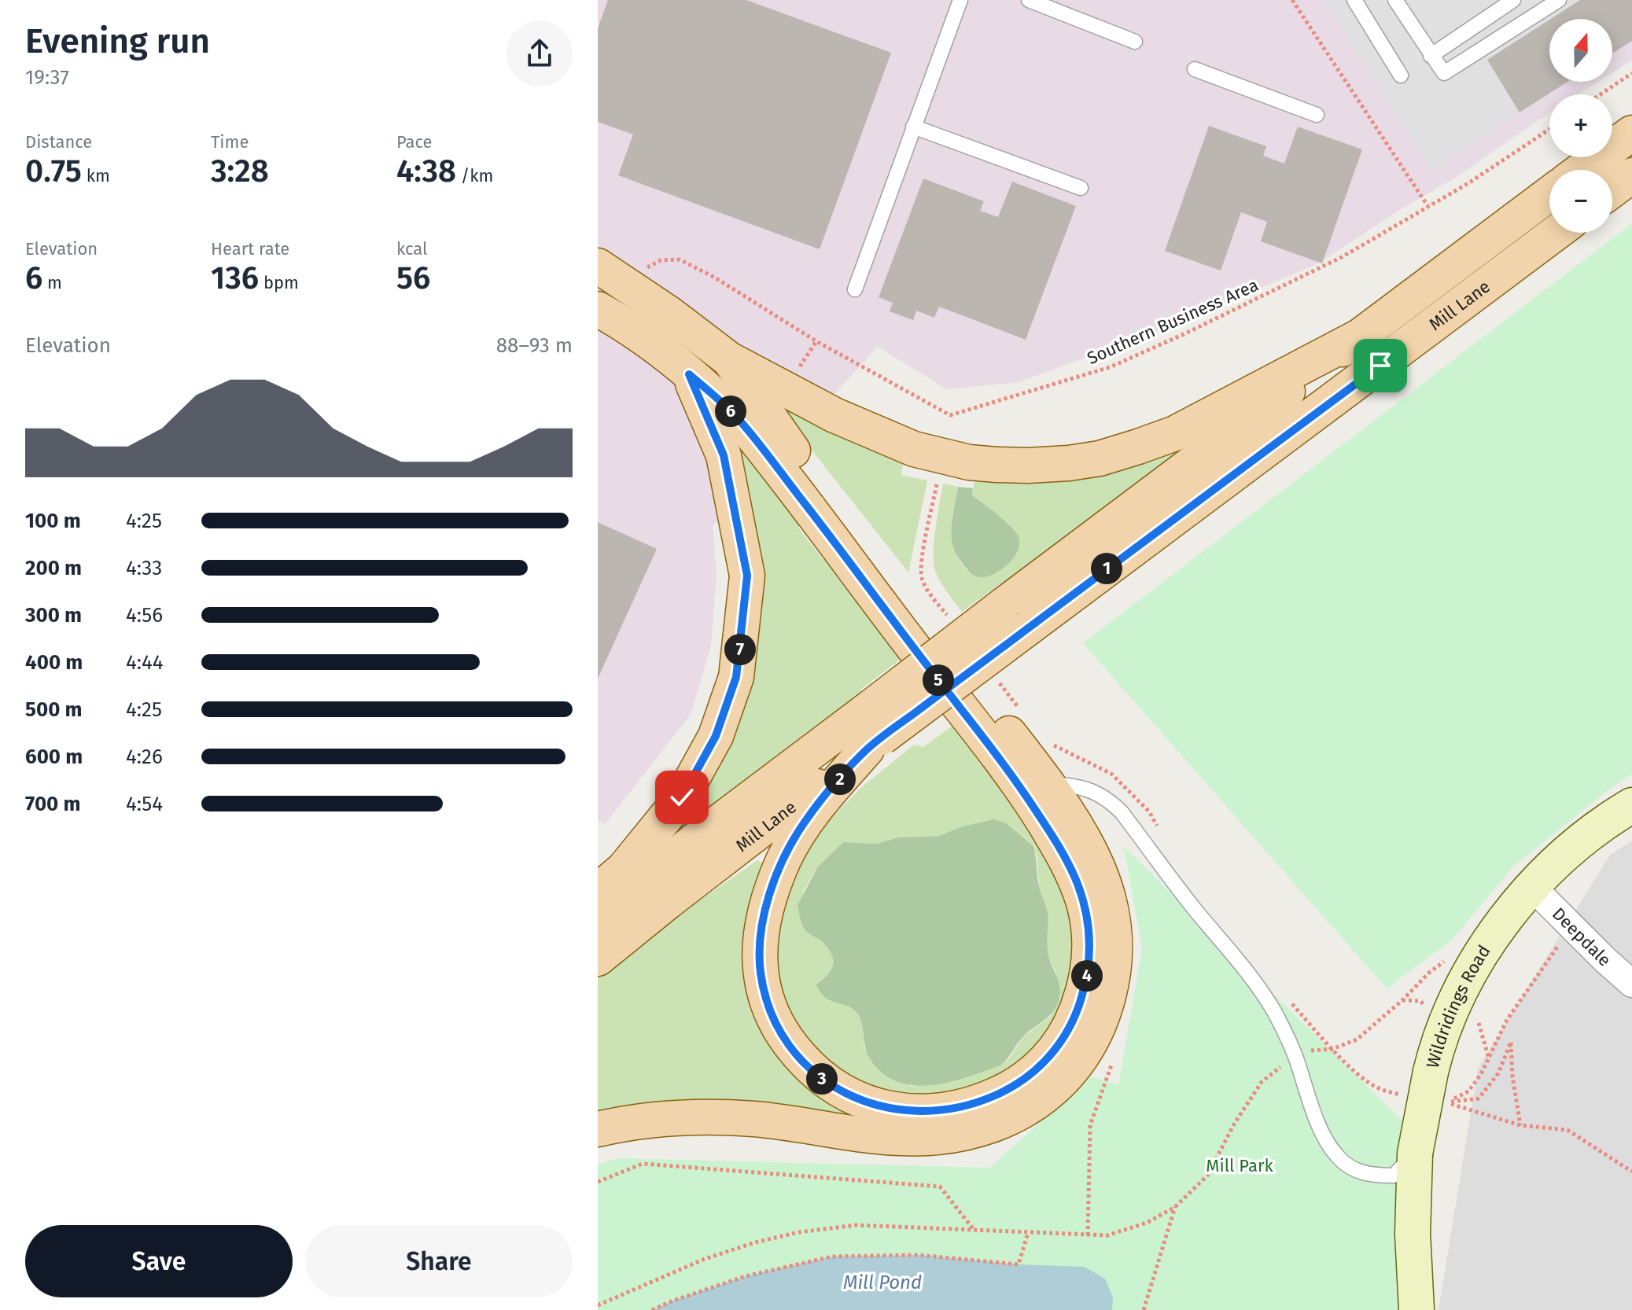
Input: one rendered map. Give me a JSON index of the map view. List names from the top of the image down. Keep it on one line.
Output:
{"streets":{"main road":["Mill Lane"],"street":["Deepdale","Wildridings Road"],"path":["Southern Business Area"]},"crossings":[["Deepdale","Wildridings Road"]],"water":["Mill Pond"],"parks":["Mill Park"],"north":"top","page":{"heading":["Evening run","19:37"],"map_buttons":["+","−"],"stats":[["Distance","0.75 km"],["Time","3:28"],["Pace","4:38 /km"],["Elevation","6 m"],["Heart rate","136 bpm"],["kcal","56"]],"chart":["Elevation","88–93 m"],"pins":["6","1","7","5","2","4","3"],"list":[{"name":"100 m","note":"4:25"},{"name":"200 m","note":"4:33"},{"name":"300 m","note":"4:56"},{"name":"400 m","note":"4:44"},{"name":"500 m","note":"4:25"},{"name":"600 m","note":"4:26"},{"name":"700 m","note":"4:54"}],"buttons":["Save","Share"]}}
